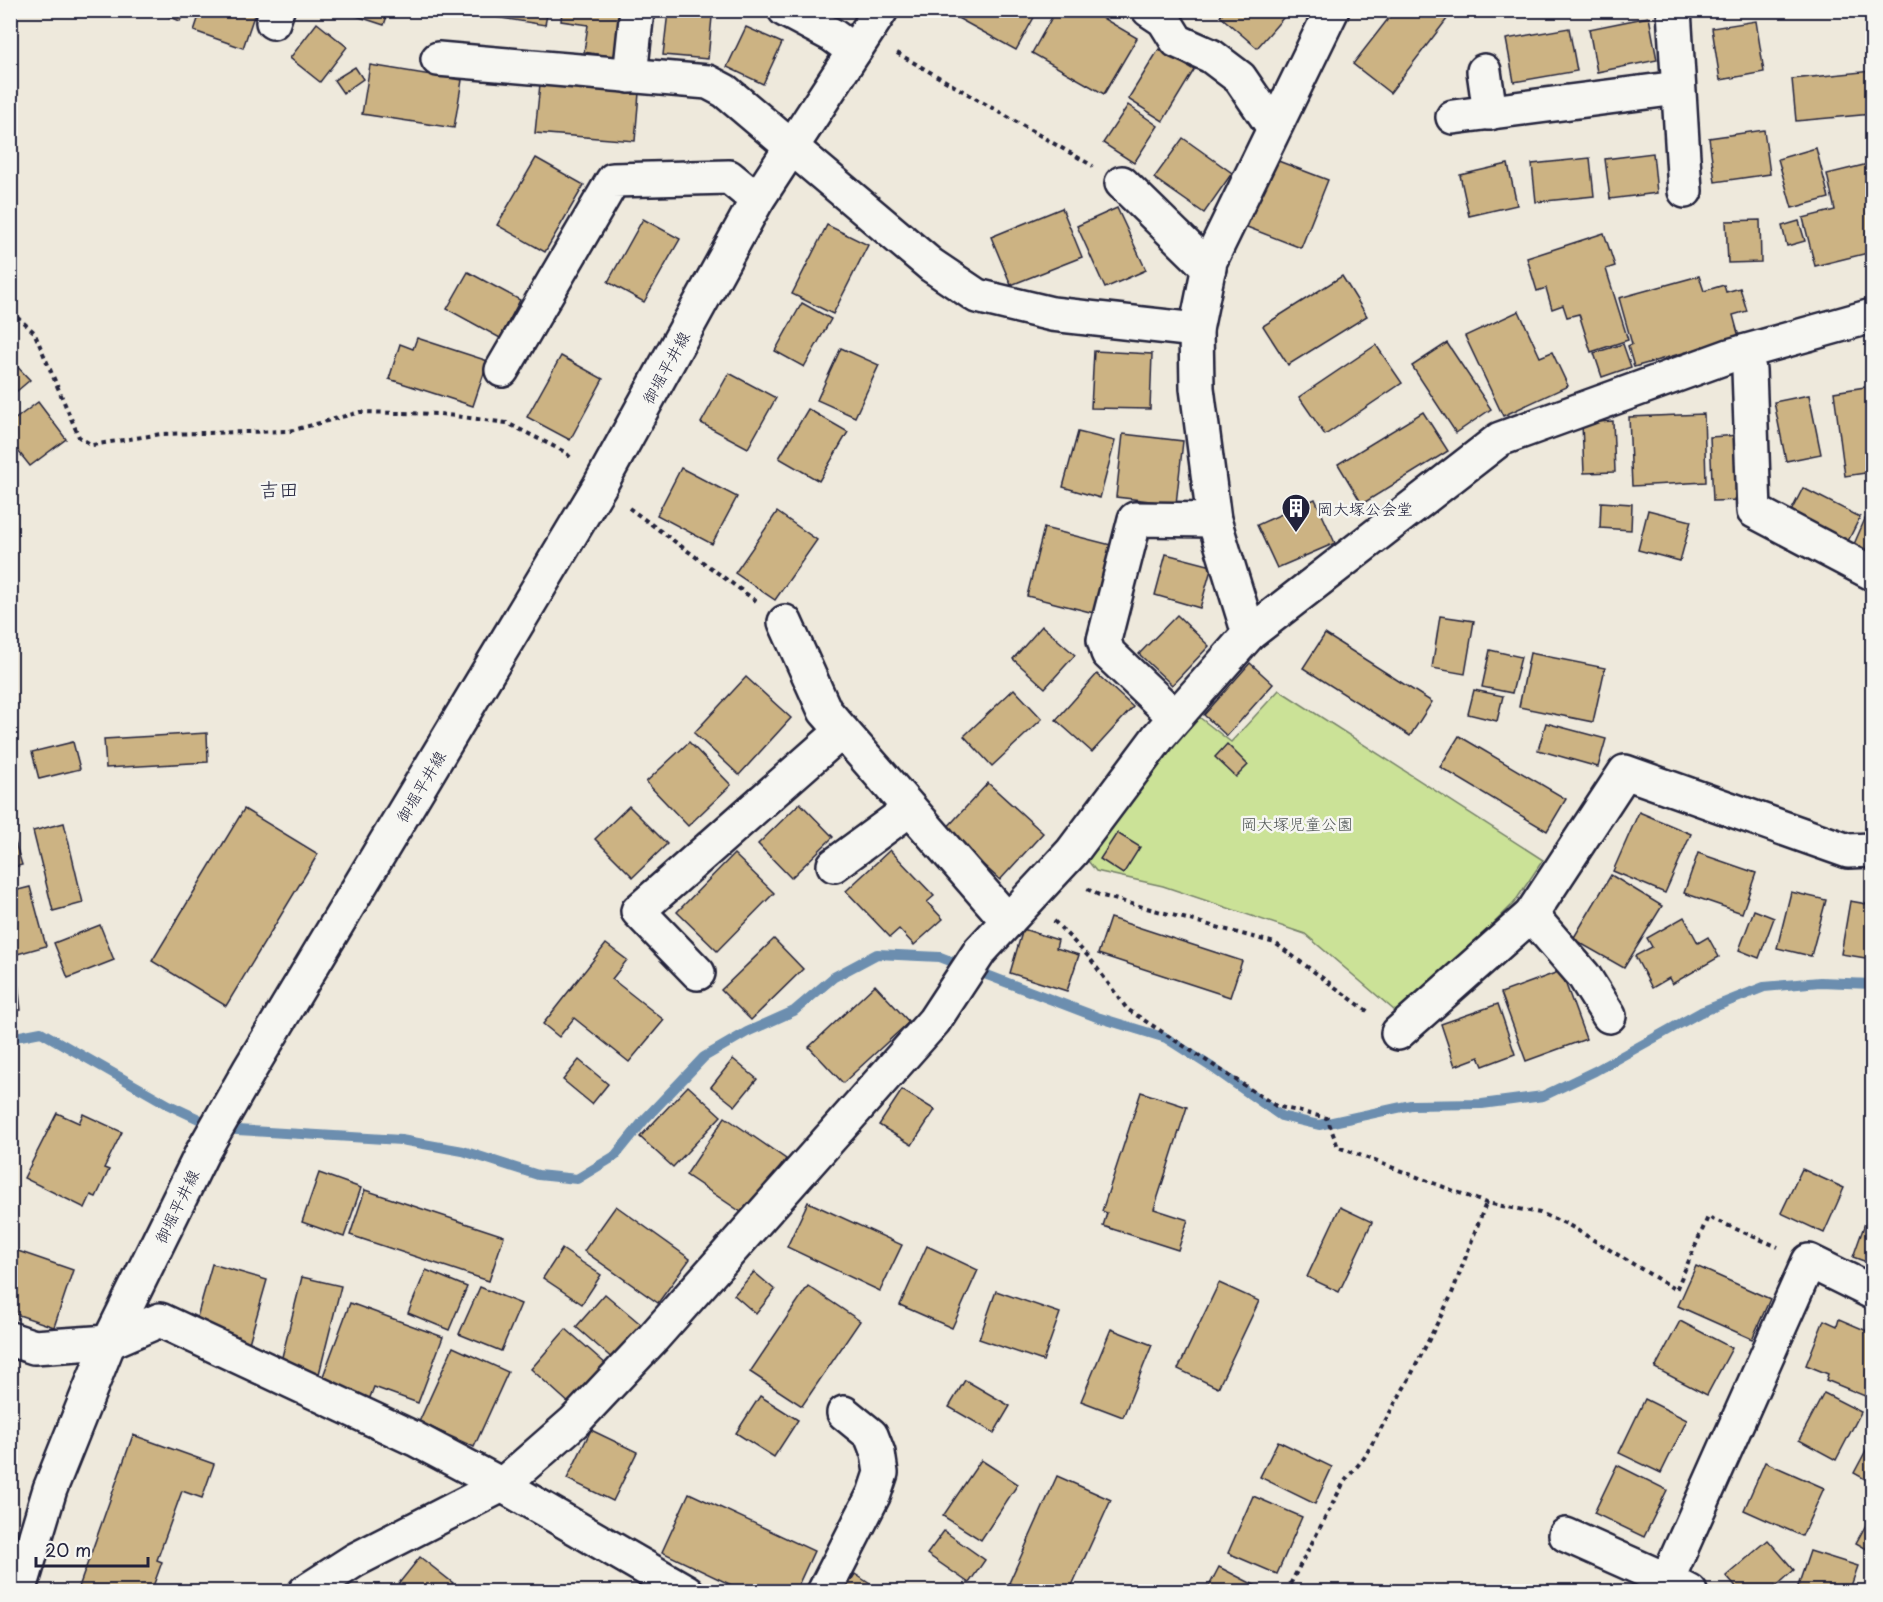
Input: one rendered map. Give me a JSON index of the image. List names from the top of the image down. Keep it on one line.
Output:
{"streets":{"street":["御堀平井線"]},"districts":["吉田"],"parks":["岡大塚児童公園"],"places":{"building":["岡大塚公会堂"]},"scale_bar":"20 m"}
